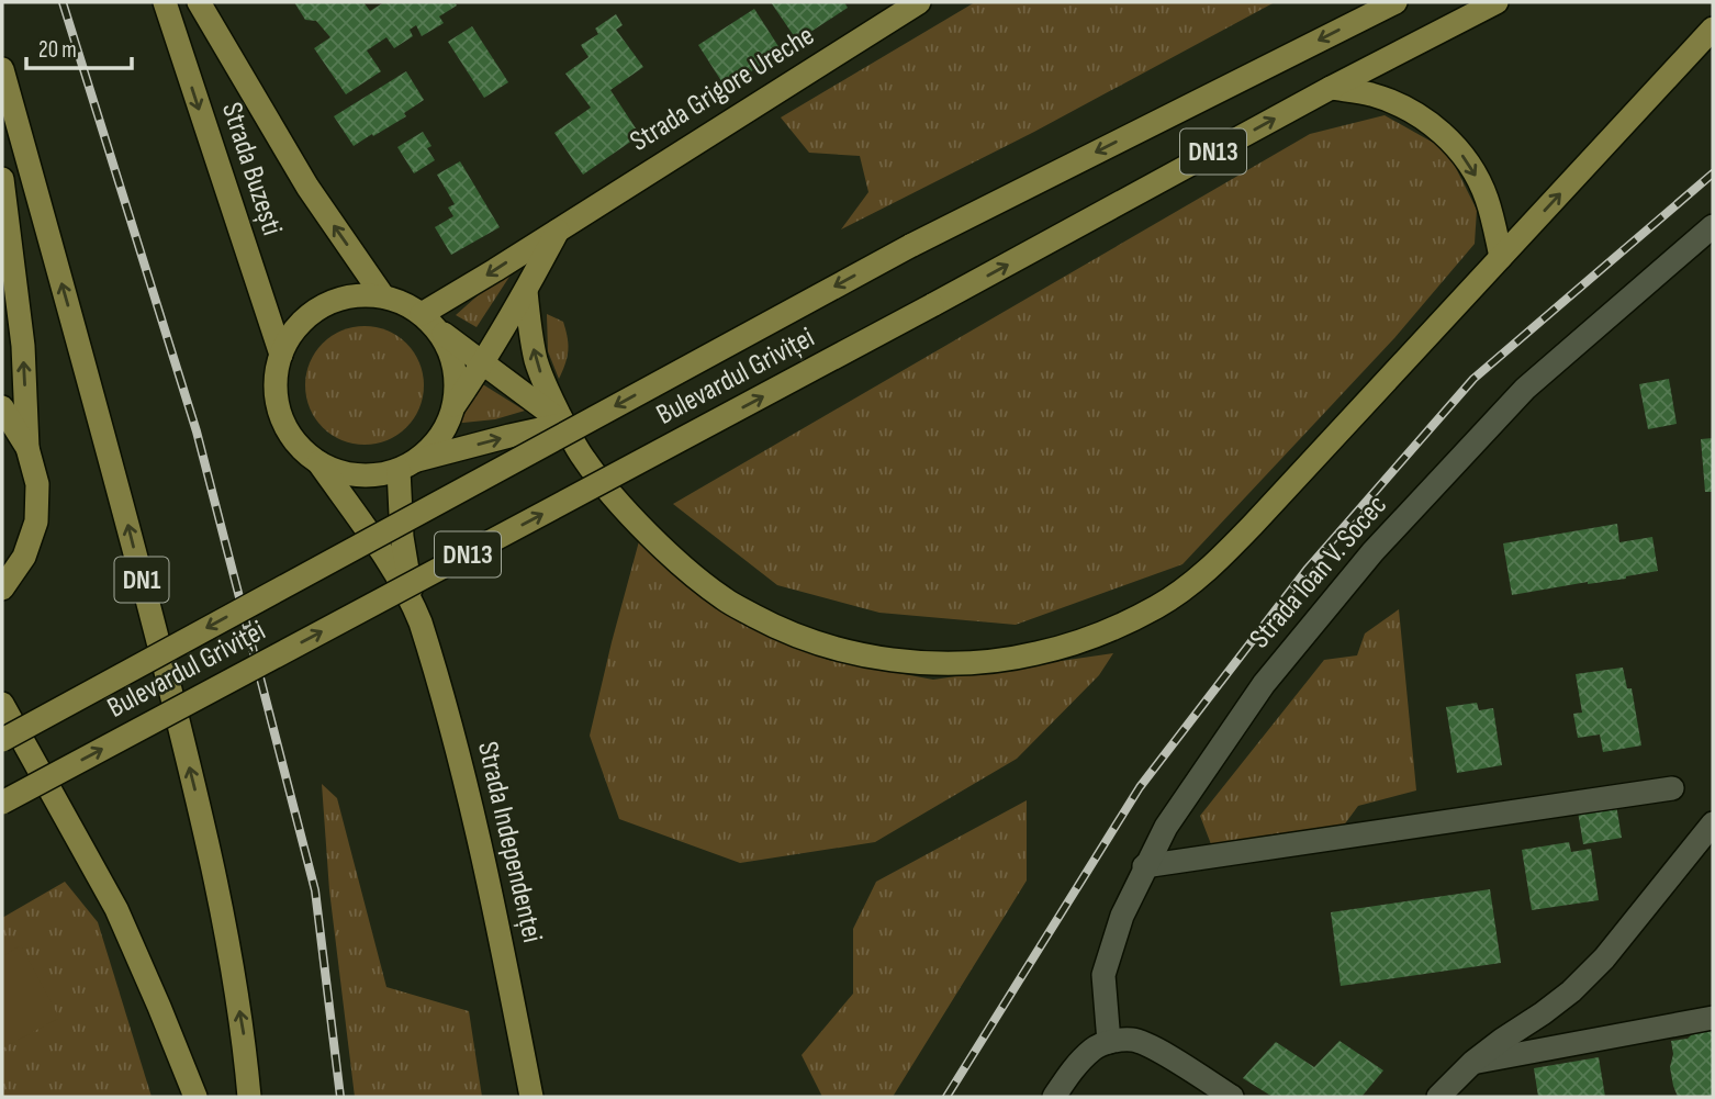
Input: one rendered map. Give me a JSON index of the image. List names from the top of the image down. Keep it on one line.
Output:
{"streets":{"main road":["Strada Grigore Ureche","DN13","Strada Buzești","Bulevardul Griviței","DN1","Strada Independenței"],"street":["Strada Ioan V. Socec"]},"crossings":[["Strada Grigore Ureche","Strada Buzești"],["Strada Grigore Ureche","Strada Independenței"],["Strada Buzești","Strada Independenței"]],"scale_bar":"20 m"}
